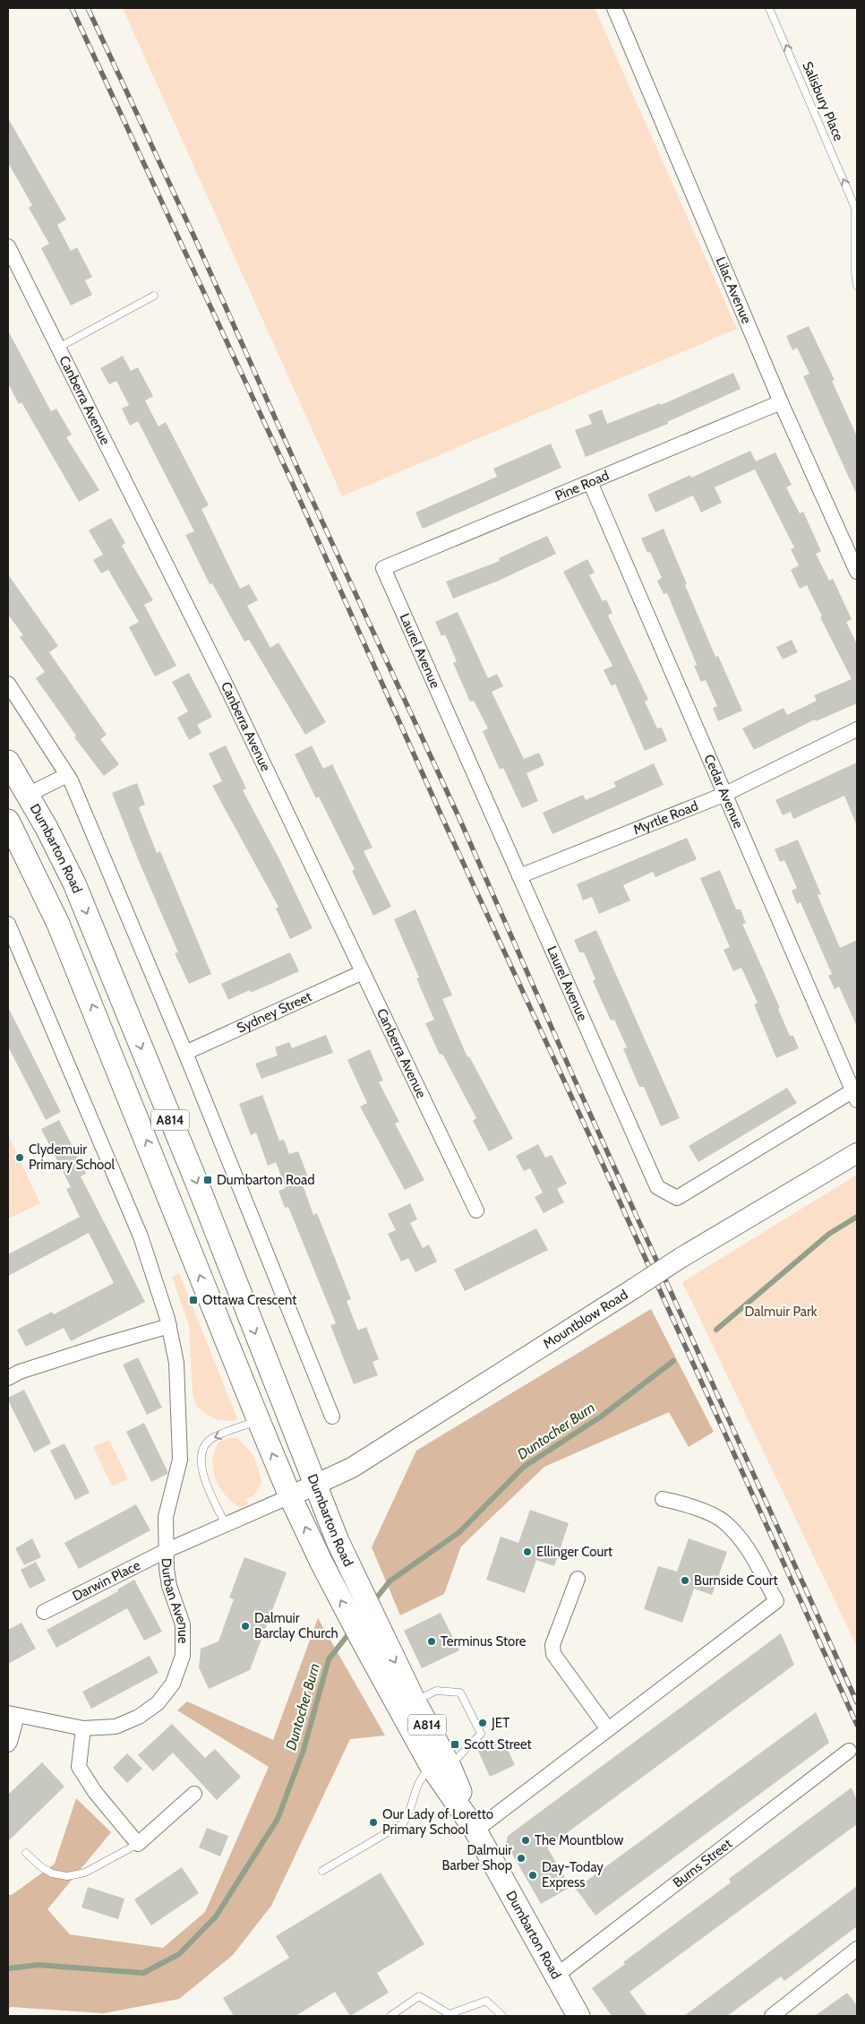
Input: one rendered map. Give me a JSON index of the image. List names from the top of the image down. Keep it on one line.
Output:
{"streets":{"main road":["Dumbarton Road","A814"],"street":["Lilac Avenue","Canberra Avenue","Pine Road","Laurel Avenue","Cedar Avenue","Myrtle Road","Sydney Street","Mountblow Road","Darwin Place","Durban Avenue","Burns Street"],"lane":["Salisbury Place"]},"crossings":[["Lilac Avenue","Pine Road"],["Canberra Avenue","Sydney Street"],["Pine Road","Laurel Avenue"],["Pine Road","Cedar Avenue"],["Laurel Avenue","Cedar Avenue"],["Laurel Avenue","Myrtle Road"],["Cedar Avenue","Myrtle Road"],["Dumbarton Road","Mountblow Road"],["Dumbarton Road","Durban Avenue"],["Dumbarton Road","Burns Street"],["Mountblow Road","Durban Avenue"],["Darwin Place","Durban Avenue"]],"one_way":["Salisbury Place"],"water":["Duntocher Burn"],"parks":["Dalmuir Park"],"places":{"other":["Clydemuir Primary School","Ellinger Court","Burnside Court","Dalmuir Barclay Church","Terminus Store","JET","Our Lady of Loretto Primary School","The Mountblow","Dalmuir Barber Shop","Day-Today Express"],"transit":["Dumbarton Road","Ottawa Crescent","Scott Street"]}}
